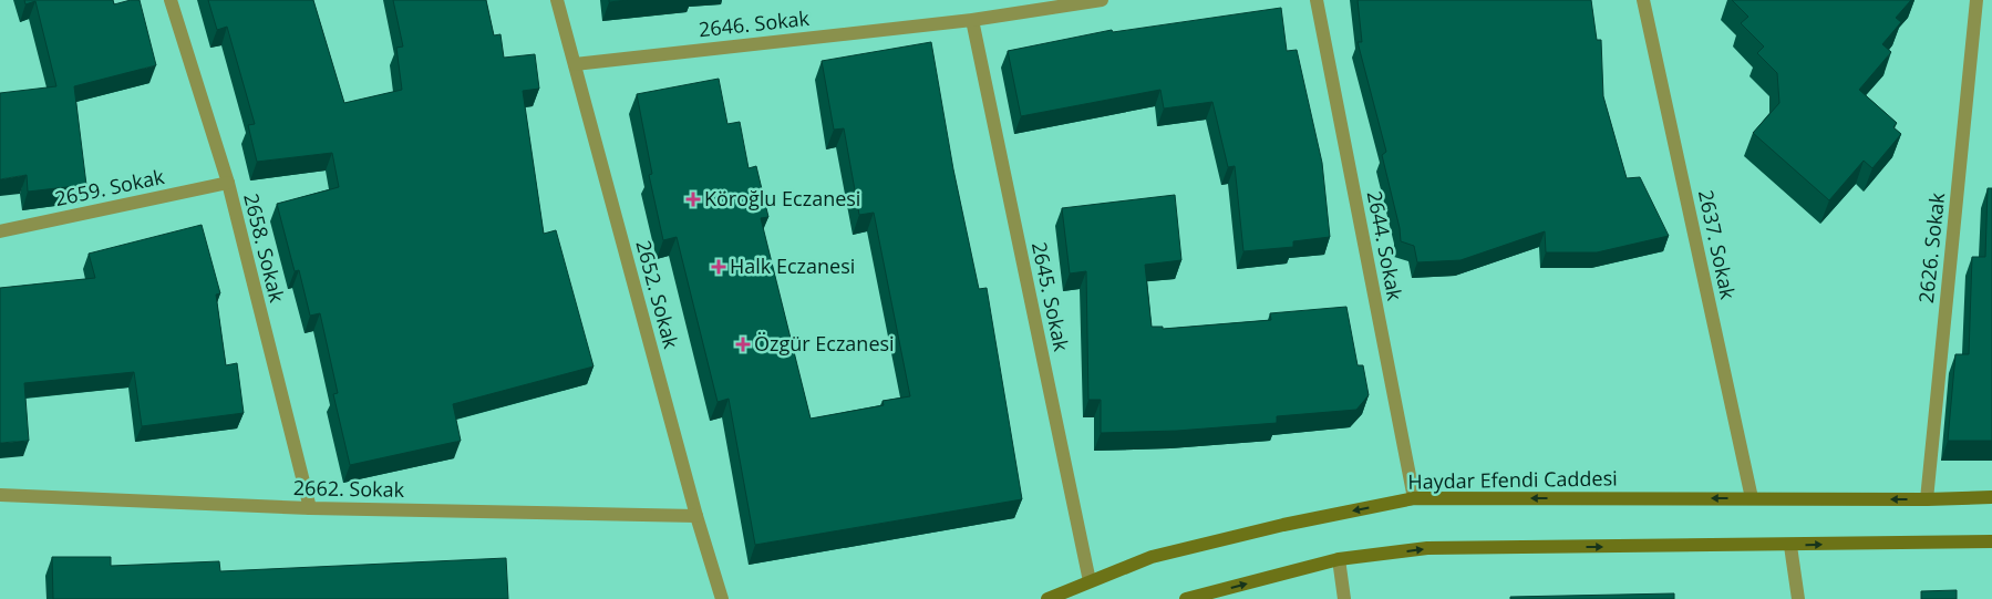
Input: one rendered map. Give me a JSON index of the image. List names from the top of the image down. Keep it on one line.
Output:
{"streets":{"main road":["Haydar Efendi Caddesi"],"street":["2646. Sokak","2659. Sokak","2637. Sokak","2644. Sokak","2658. Sokak","2626. Sokak","2652. Sokak","2645. Sokak","2662. Sokak"]},"crossings":[["2646. Sokak","2652. Sokak"],["2646. Sokak","2645. Sokak"],["2659. Sokak","2658. Sokak"],["2637. Sokak","Haydar Efendi Caddesi"],["2644. Sokak","Haydar Efendi Caddesi"],["2658. Sokak","2662. Sokak"],["2626. Sokak","Haydar Efendi Caddesi"],["2652. Sokak","2662. Sokak"],["2645. Sokak","Haydar Efendi Caddesi"]],"places":{"health":["Köroğlu Eczanesi","Halk Eczanesi","Özgür Eczanesi"]}}
